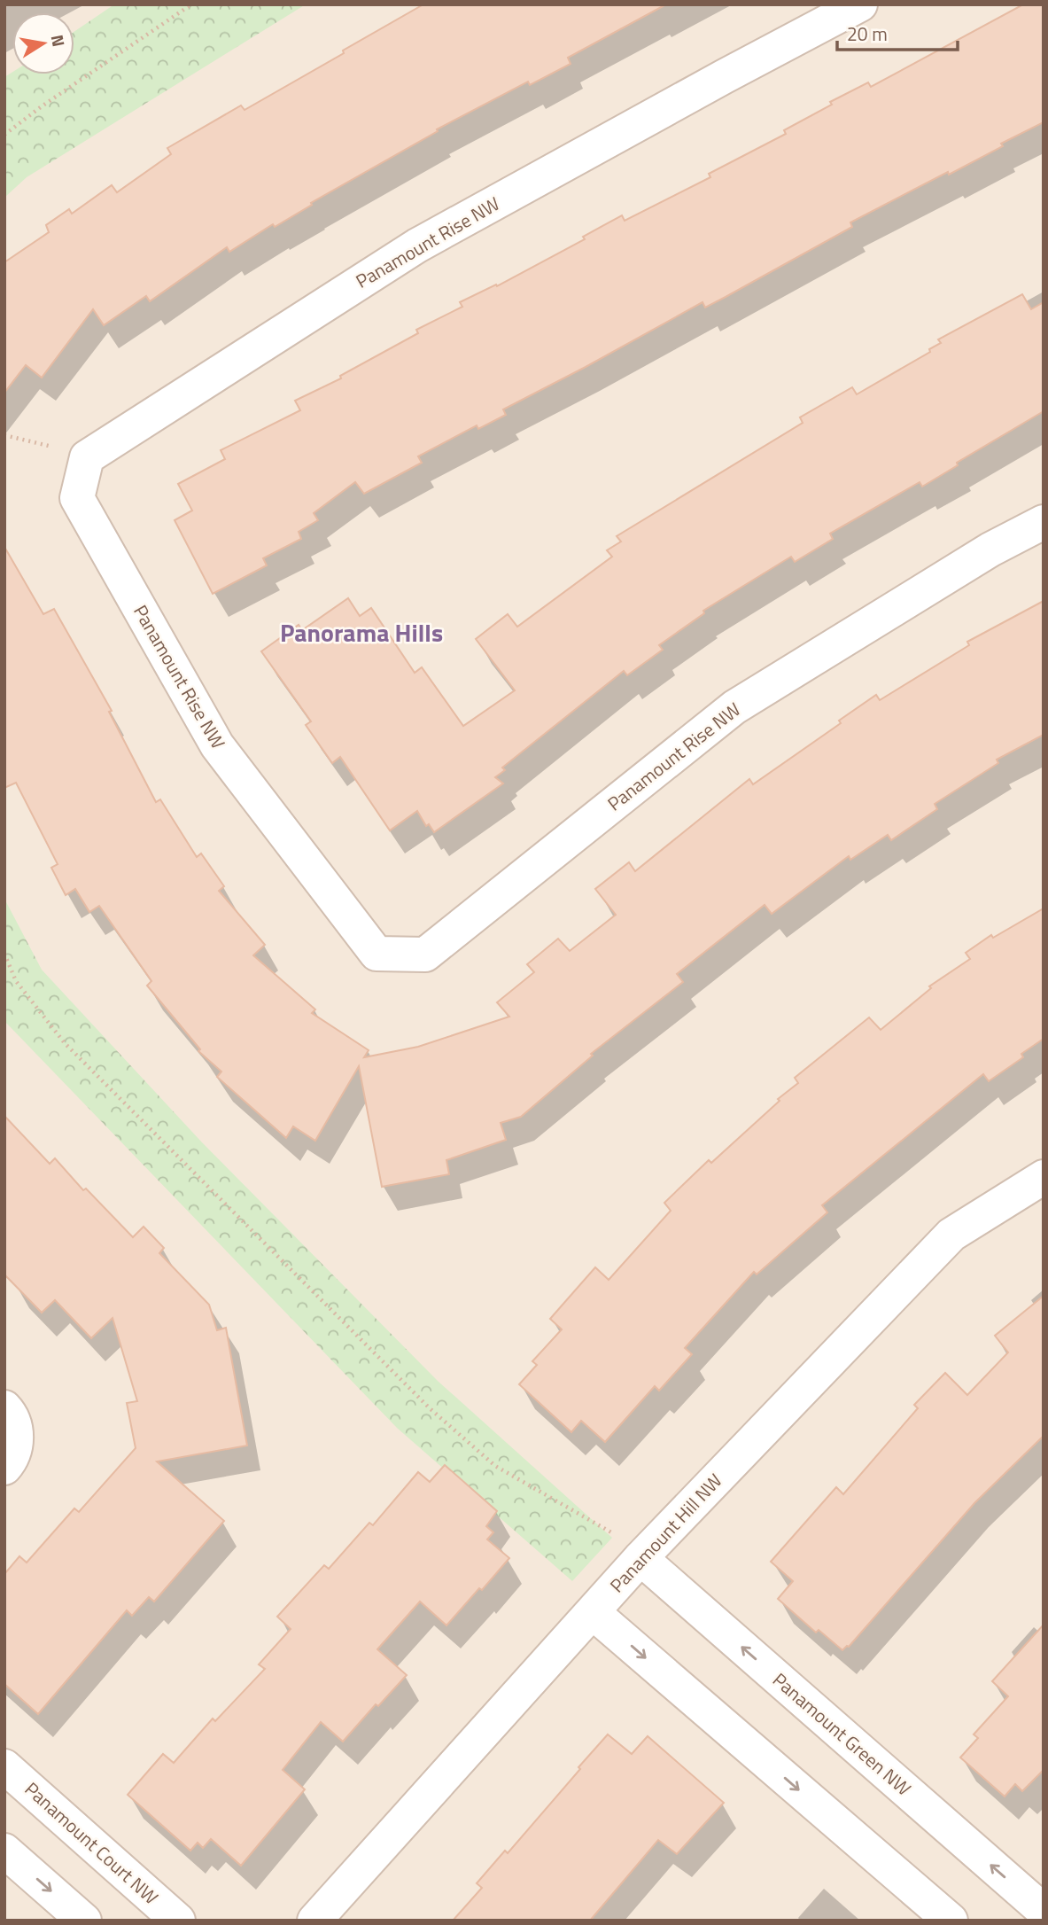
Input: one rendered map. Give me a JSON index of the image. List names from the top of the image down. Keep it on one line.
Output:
{"streets":{"street":["Panamount Rise NW","Panamount Hill NW","Panamount Green NW","Panamount Court NW"]},"crossings":[["Panamount Hill NW","Panamount Green NW"]],"districts":["Panorama Hills"],"scale_bar":"20 m","north":"right"}
